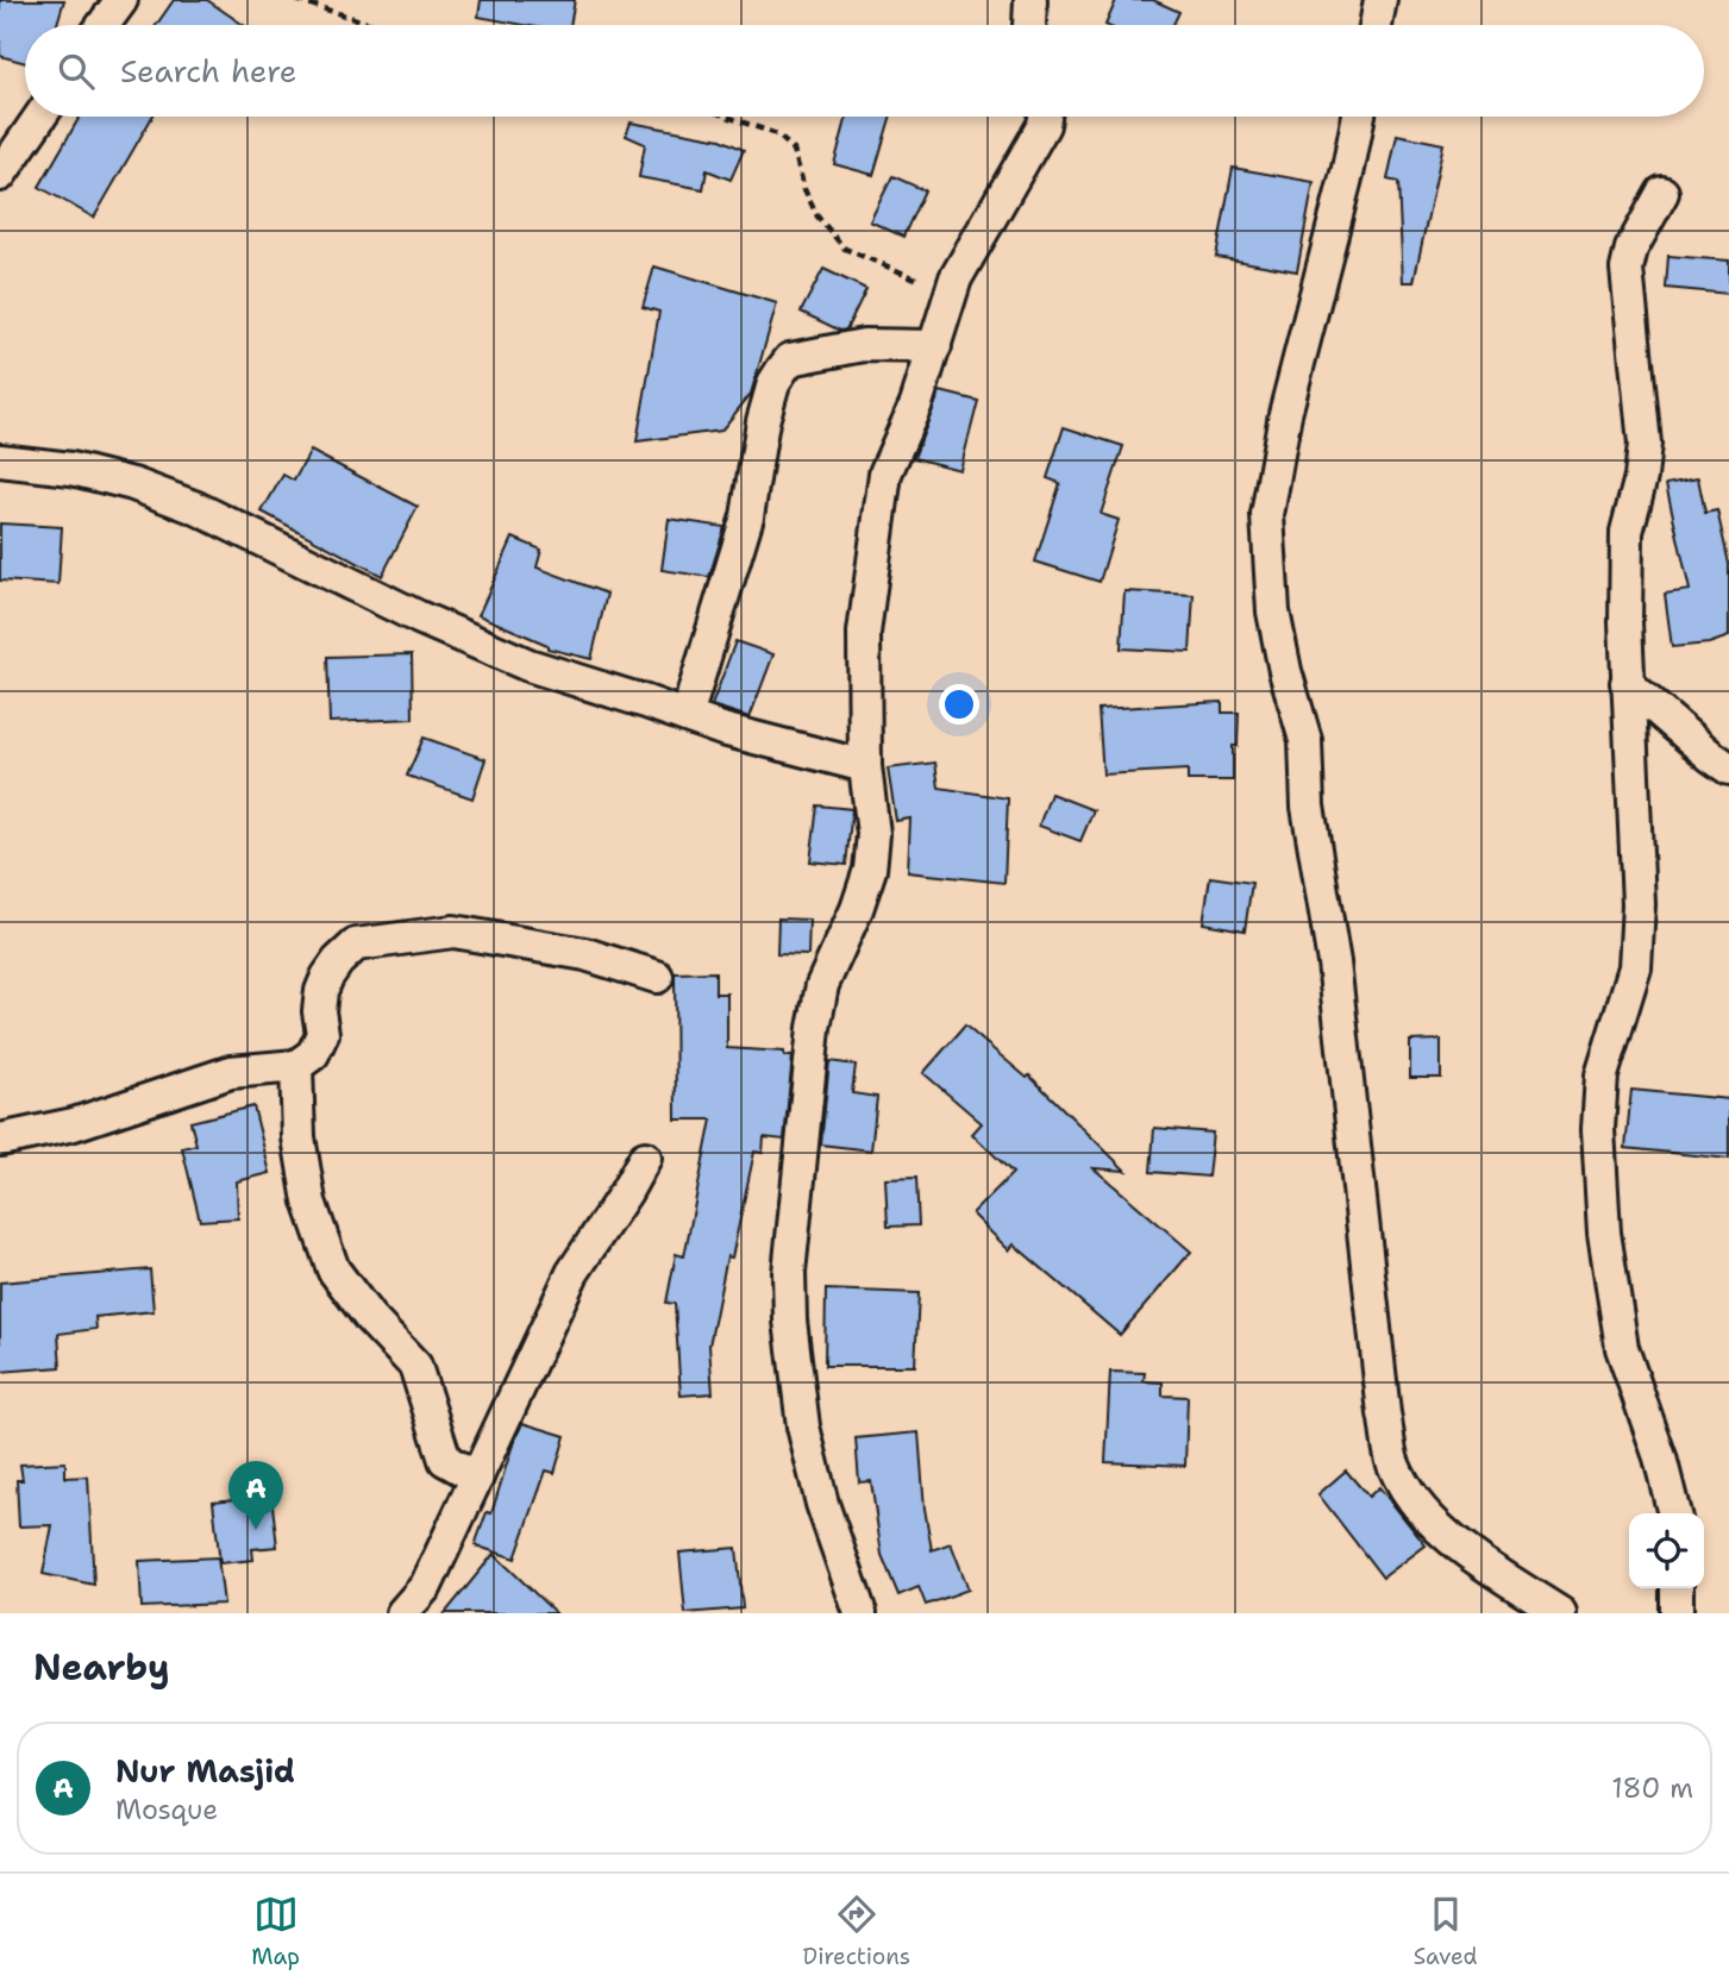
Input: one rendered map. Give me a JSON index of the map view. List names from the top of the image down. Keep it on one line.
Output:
{"page":{"search":"Search here","pins":"A","heading":"Nearby","list":[{"mark":"A","name":"Nur Masjid","note":"Mosque","value":"180 m"}],"nav":["Map","Directions","Saved"]}}
